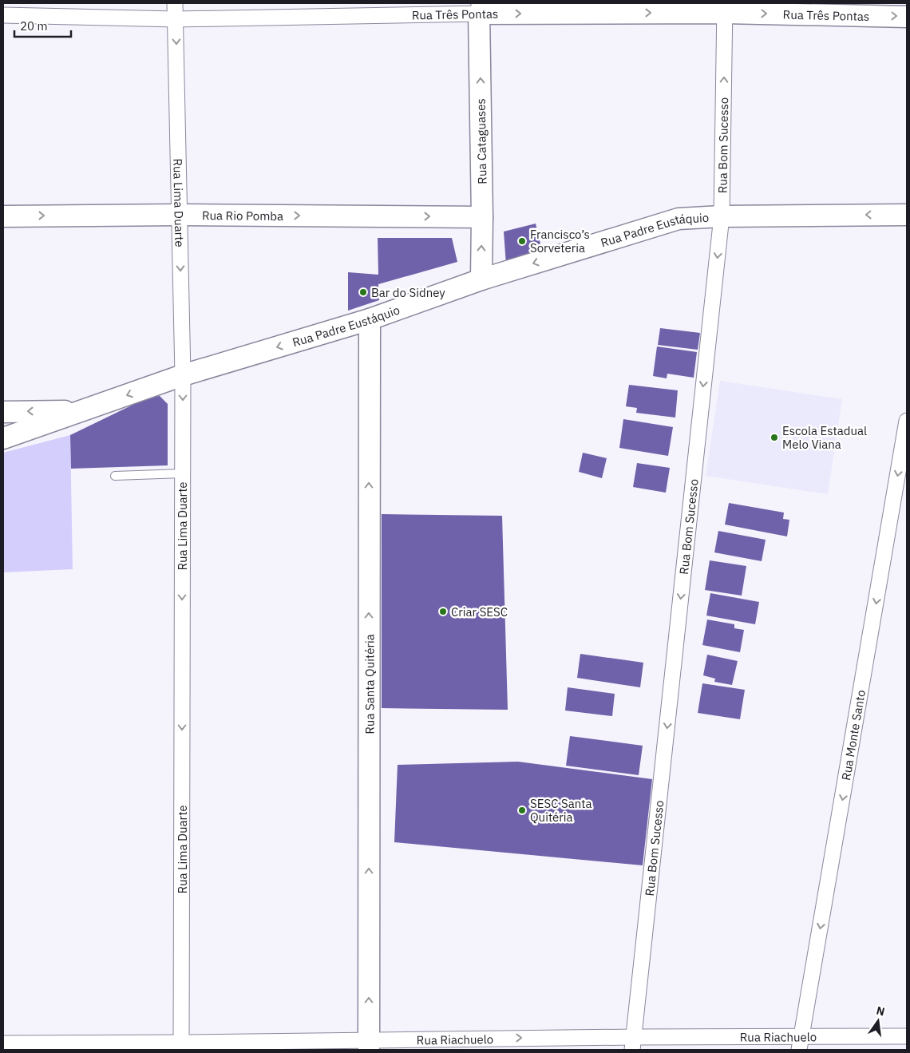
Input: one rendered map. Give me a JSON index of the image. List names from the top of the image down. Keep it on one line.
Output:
{"streets":{"main road":["Rua Três Pontas","Rua Cataguases","Rua Rio Pomba","Rua Padre Eustáquio","Rua Santa Quitéria"],"street":["Rua Bom Sucesso","Rua Lima Duarte","Rua Monte Santo","Rua Riachuelo"]},"crossings":[["Rua Três Pontas","Rua Cataguases"],["Rua Três Pontas","Rua Bom Sucesso"],["Rua Três Pontas","Rua Lima Duarte"],["Rua Cataguases","Rua Rio Pomba"],["Rua Cataguases","Rua Padre Eustáquio"],["Rua Bom Sucesso","Rua Padre Eustáquio"],["Rua Bom Sucesso","Rua Riachuelo"],["Rua Lima Duarte","Rua Rio Pomba"],["Rua Lima Duarte","Rua Padre Eustáquio"],["Rua Lima Duarte","Rua Riachuelo"],["Rua Padre Eustáquio","Rua Santa Quitéria"],["Rua Santa Quitéria","Rua Riachuelo"],["Rua Monte Santo","Rua Riachuelo"]],"one_way":["Rua Três Pontas","Rua Cataguases","Rua Lima Duarte","Rua Rio Pomba","Rua Padre Eustáquio","Rua Santa Quitéria","Rua Monte Santo"],"places":["Francisco’s Sorveteria","Bar do Sidney","Escola Estadual Melo Viana","Criar SESC","SESC Santa Quitéria"],"scale_bar":"20 m","north":"top"}
